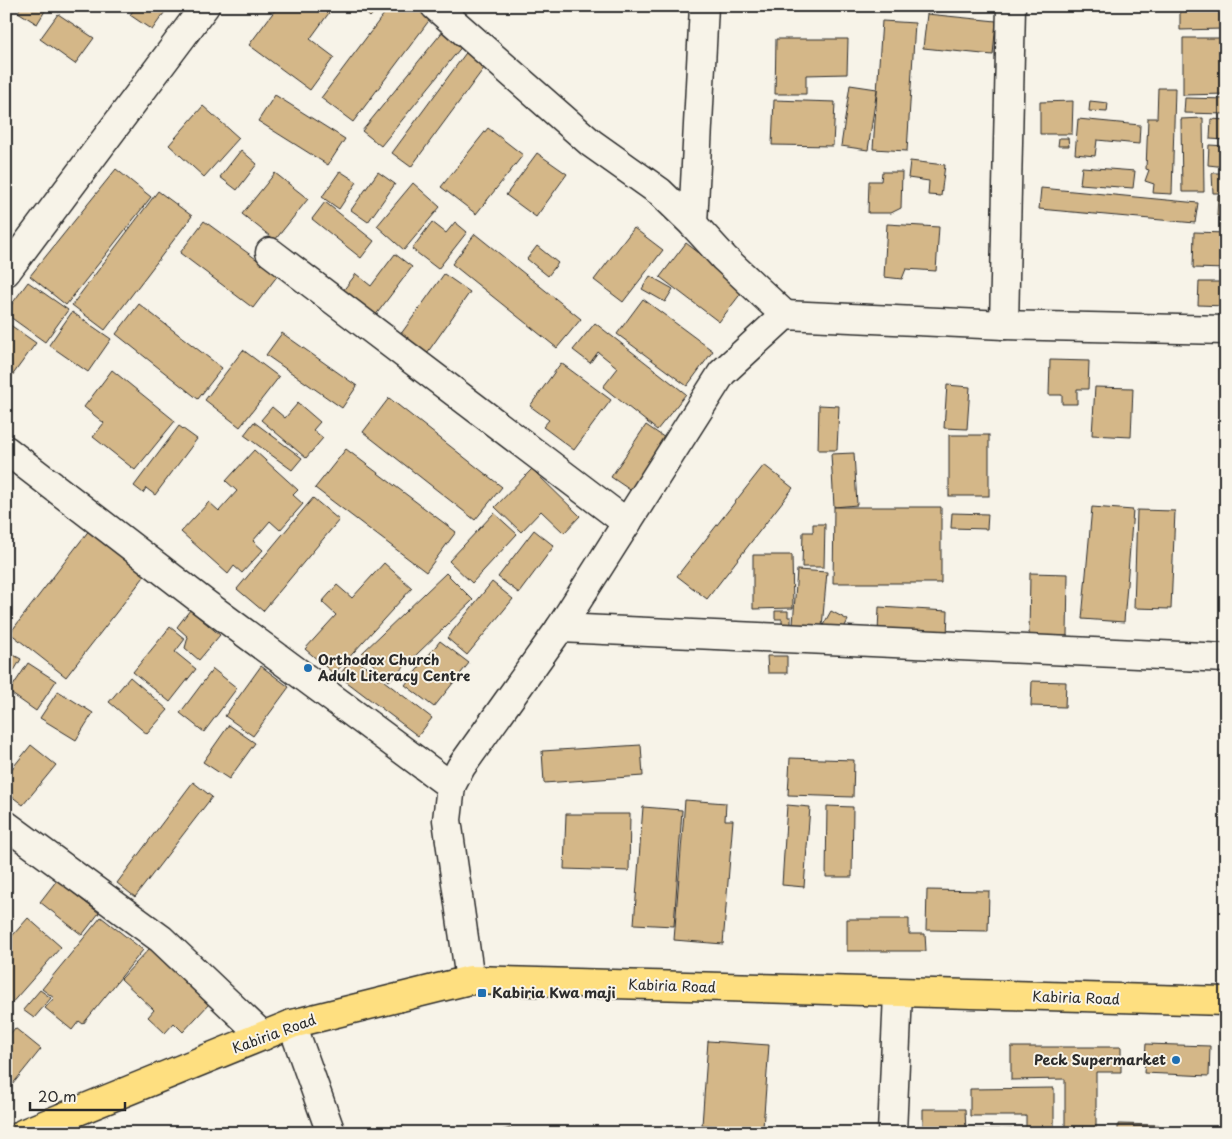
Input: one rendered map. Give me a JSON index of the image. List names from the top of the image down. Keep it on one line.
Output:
{"streets":{"main road":["Kabiria Road"]},"places":{"other":["Orthodox Church Adult Literacy Centre","Peck Supermarket"],"transit":["Kabiria Kwa maji"]},"scale_bar":"20 m"}
